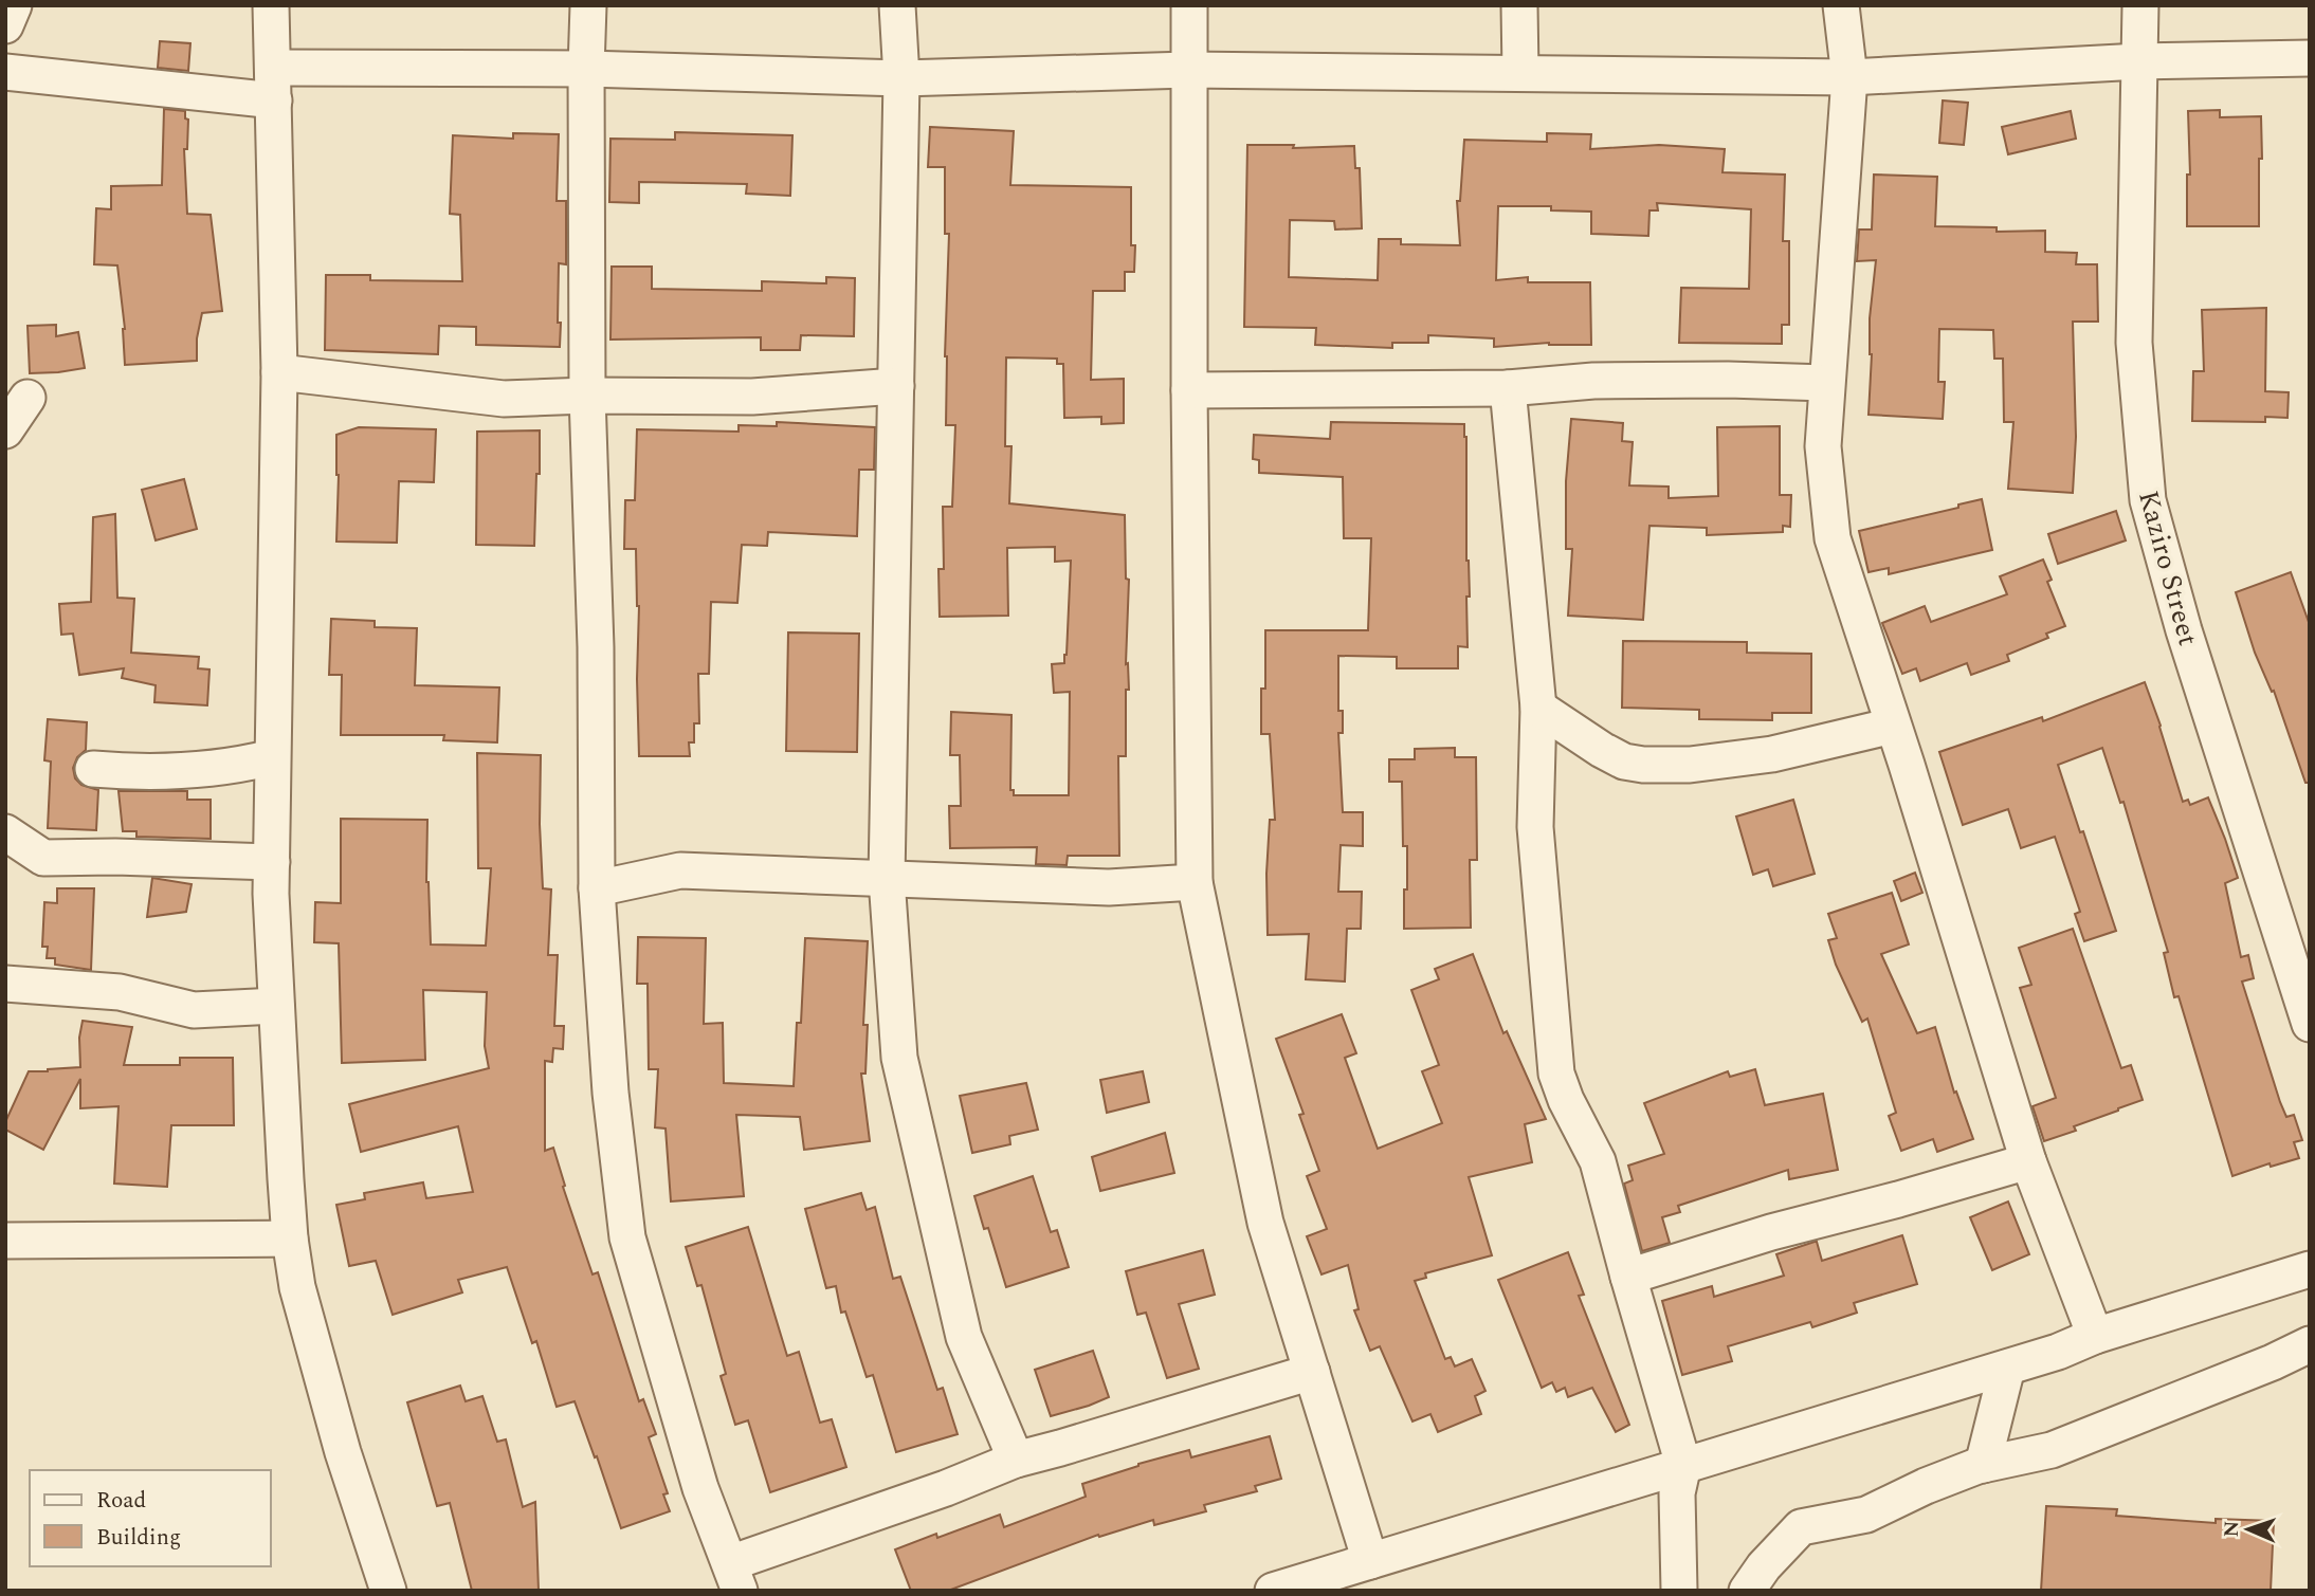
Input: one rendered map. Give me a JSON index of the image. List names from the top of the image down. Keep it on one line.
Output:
{"streets":{"street":["Kaziro Street"]},"legend":["Road","Building"],"north":"left"}
